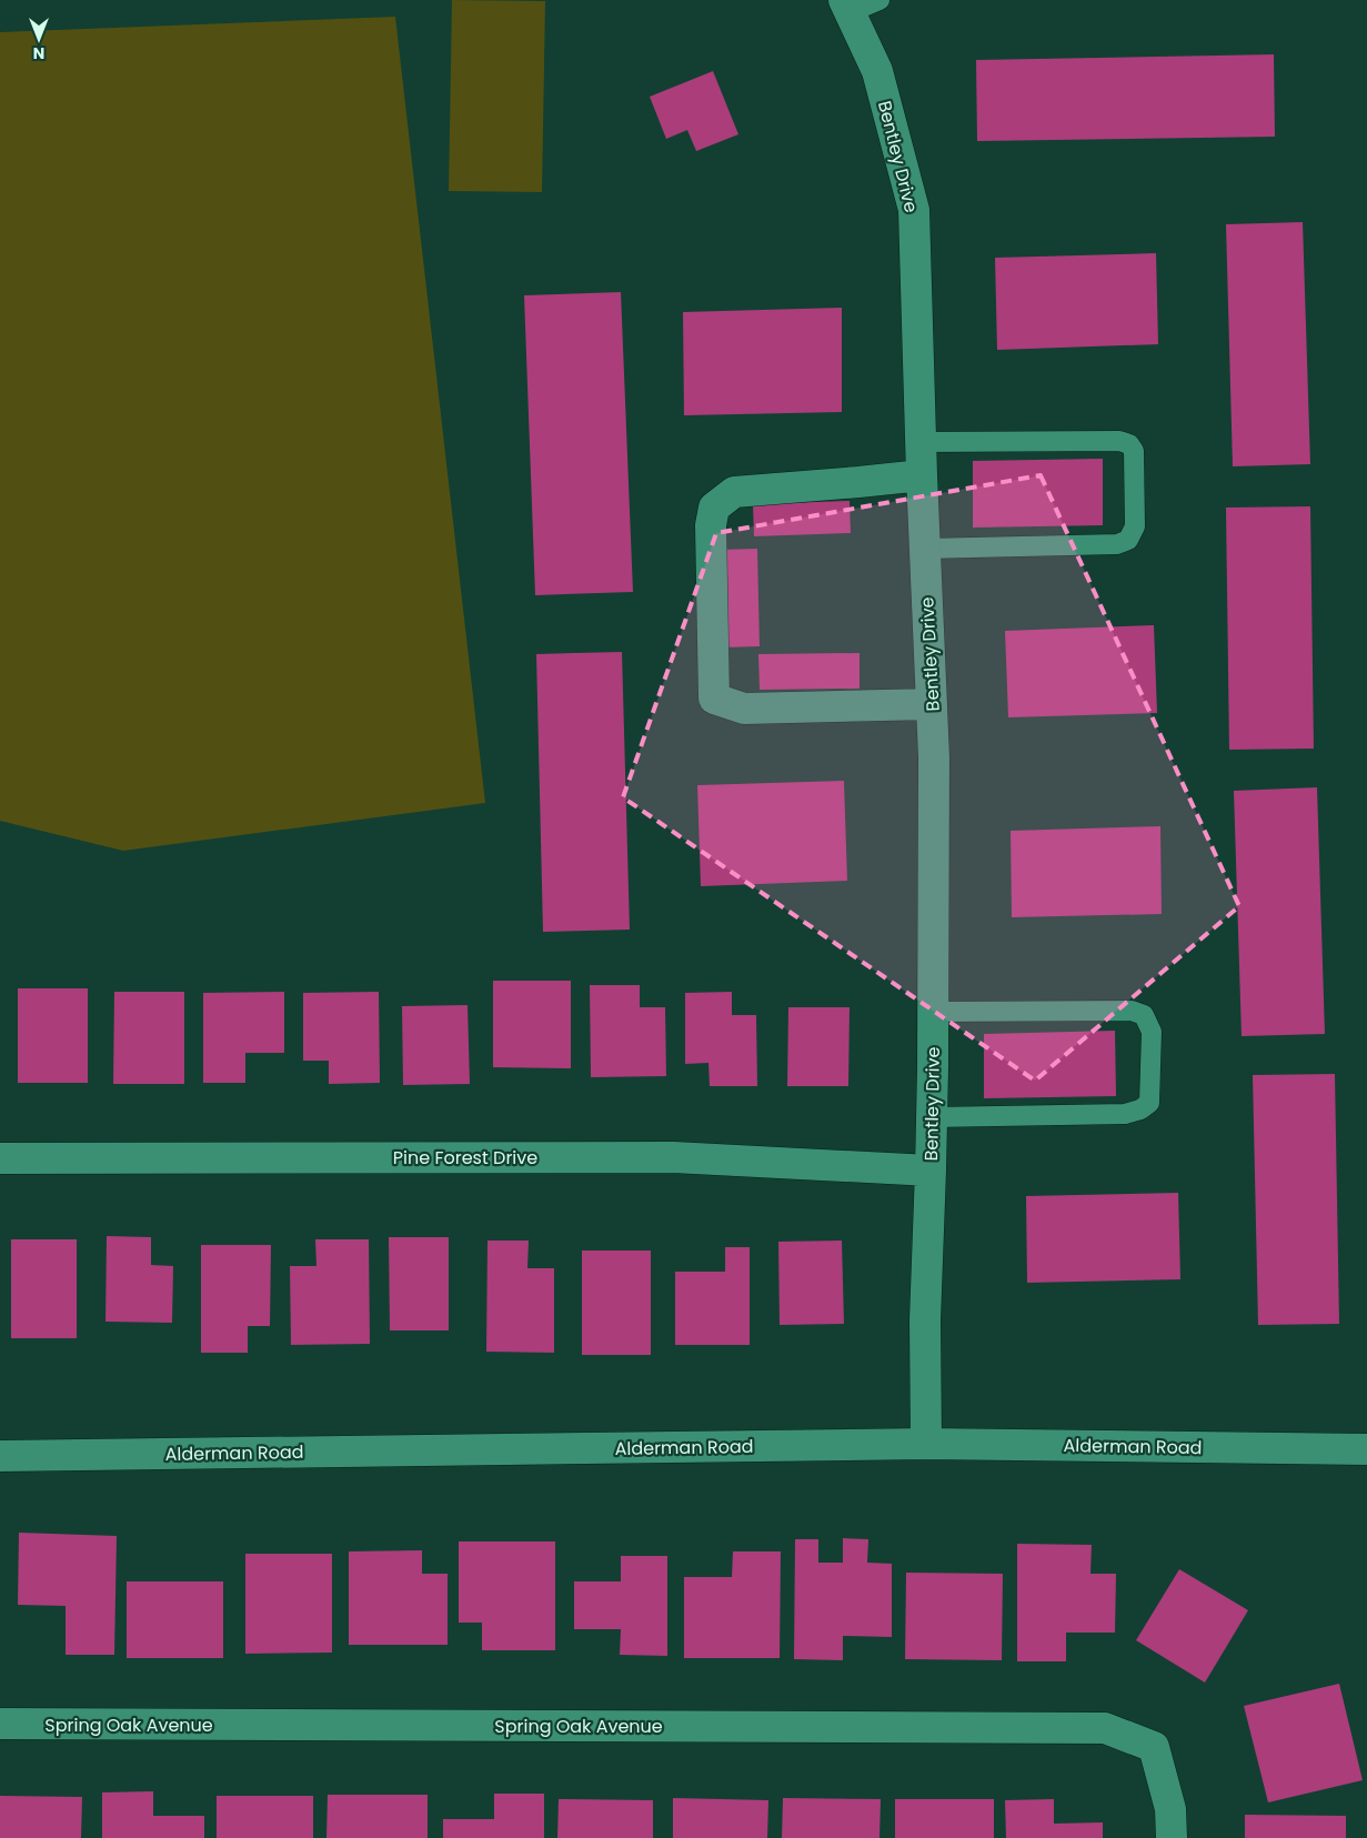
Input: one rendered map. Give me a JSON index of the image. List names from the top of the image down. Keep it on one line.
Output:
{"streets":{"street":["Bentley Drive","Pine Forest Drive","Alderman Road","Spring Oak Avenue"]},"crossings":[["Bentley Drive","Pine Forest Drive"],["Bentley Drive","Alderman Road"]],"north":"bottom"}
